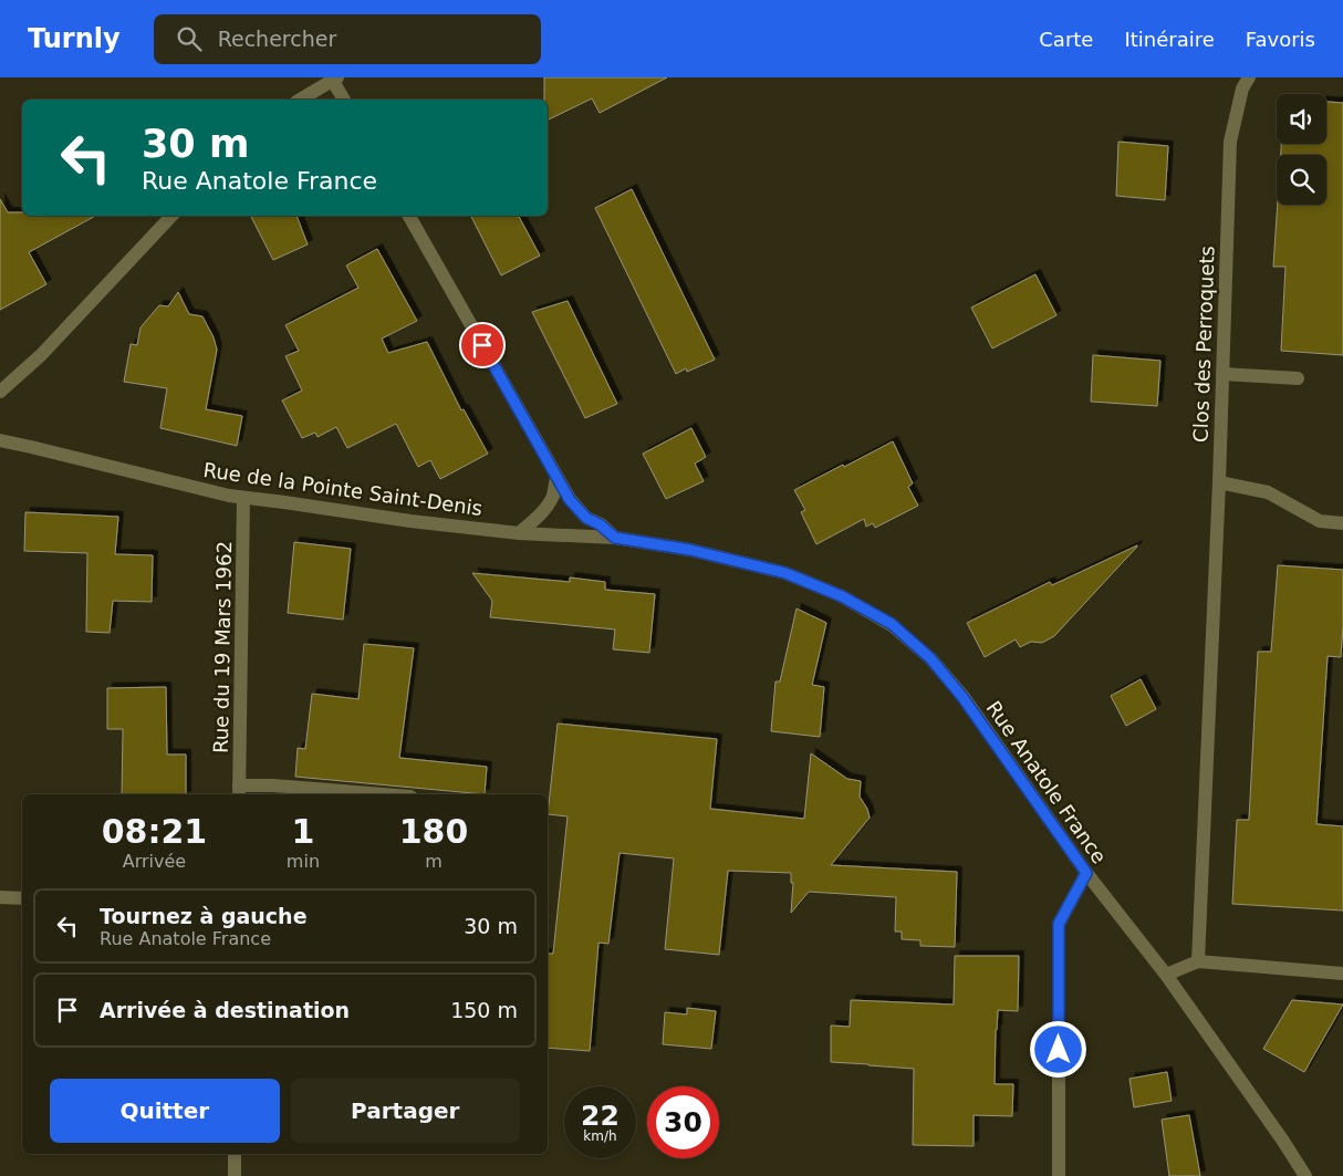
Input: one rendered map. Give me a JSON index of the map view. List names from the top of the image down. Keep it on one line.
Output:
{"streets":{"street":["Clos des Perroquets","Rue de la Pointe Saint-Denis","Rue du 19 Mars 1962","Rue Anatole France"]},"crossings":[["Rue de la Pointe Saint-Denis","Rue du 19 Mars 1962"],["Rue de la Pointe Saint-Denis","Rue Anatole France"]],"page":{"header":"Turnly","search":"Rechercher","nav":["Carte","Itinéraire","Favoris"],"turn":["30 m","Rue Anatole France"],"eta":["08:21","Arrivée","1","min","180","m"],"list":[{"name":"Tournez à gauche","note":"Rue Anatole France","value":"30 m"},{"name":"Arrivée à destination","value":"150 m"}],"buttons":["Quitter","Partager"],"speed":"22 km/h","limit":"30"}}
